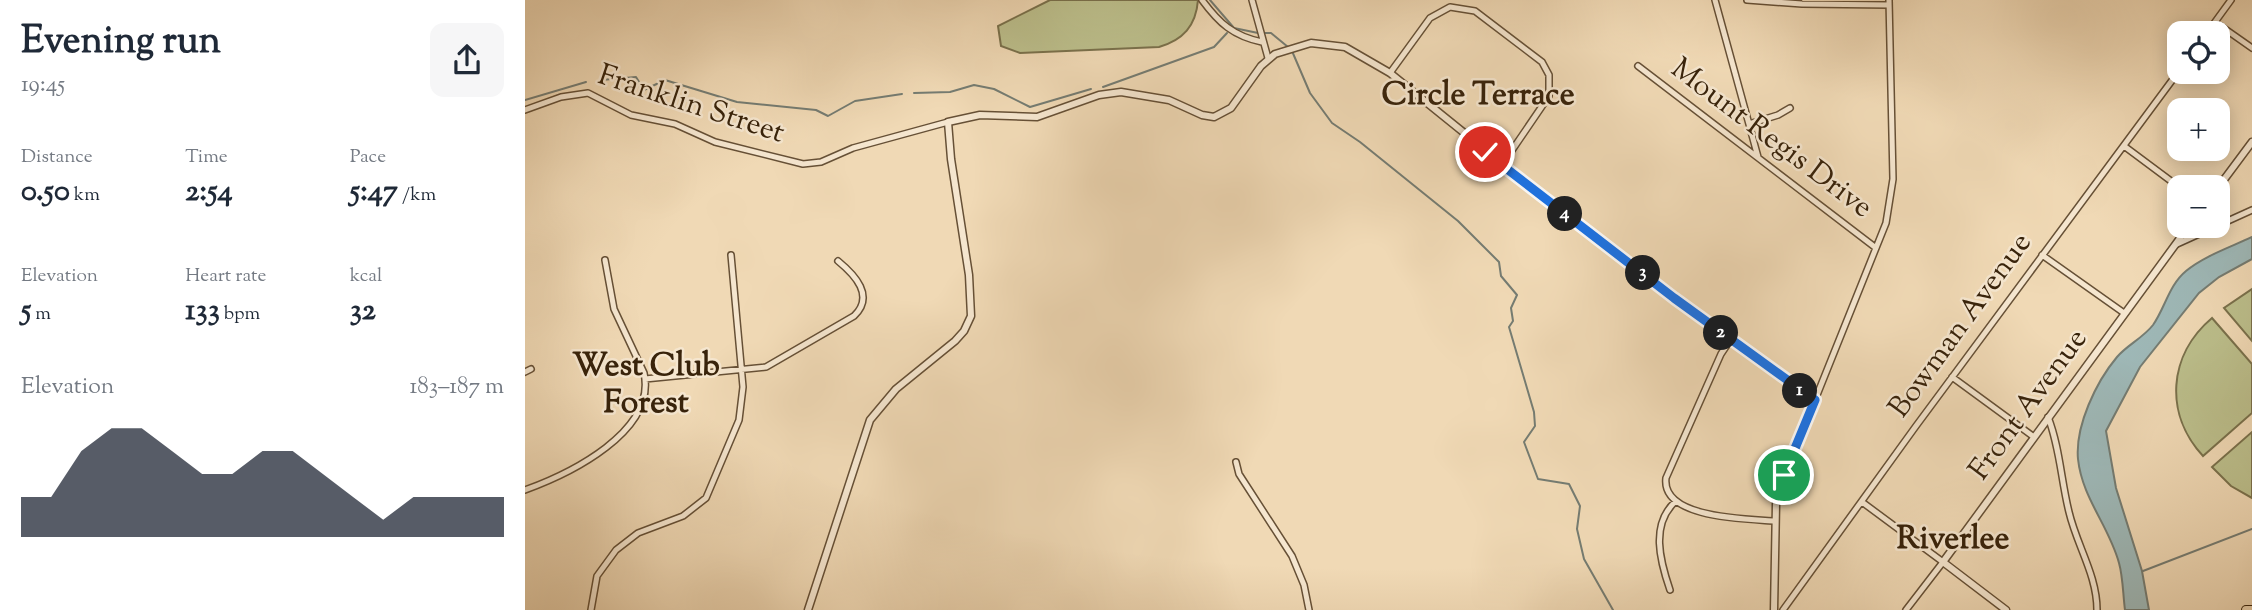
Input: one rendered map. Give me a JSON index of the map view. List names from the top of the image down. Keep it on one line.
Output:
{"streets":{"street":["Franklin Street","Mount Regis Drive","Bowman Avenue","Front Avenue"]},"districts":["Circle Terrace","West Club Forest","Riverlee"],"page":{"heading":["Evening run","19:45"],"map_buttons":["+","−"],"stats":[["Distance","0.50 km"],["Time","2:54"],["Pace","5:47 /km"],["Elevation","5 m"],["Heart rate","133 bpm"],["kcal","32"]],"pins":["4","3","2","1"],"chart":["Elevation","183–187 m"]}}
